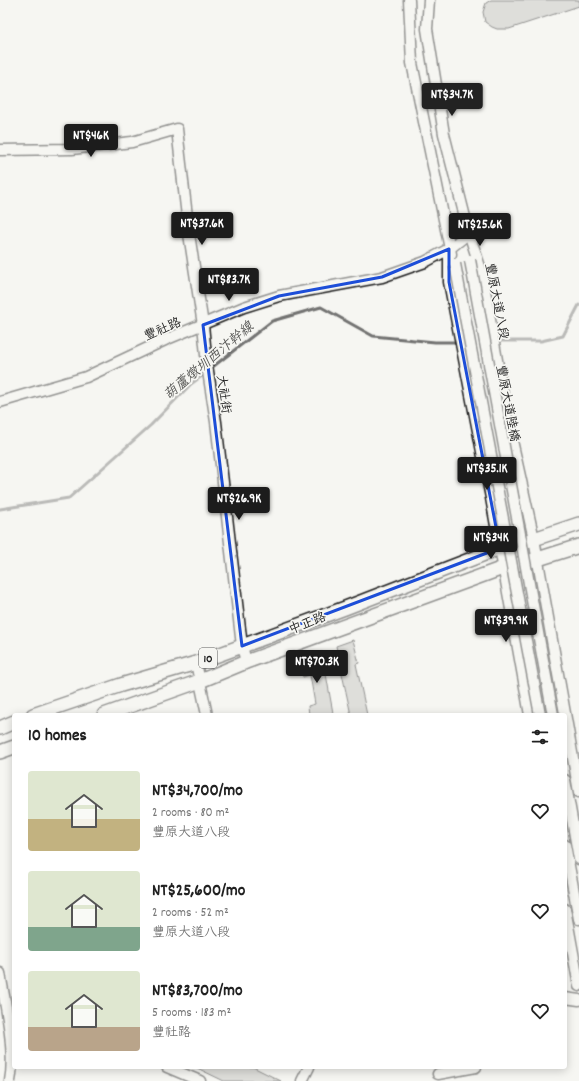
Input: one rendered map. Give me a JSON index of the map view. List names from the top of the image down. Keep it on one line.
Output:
{"streets":{"main road":["中正路","10"],"street":["豐原大道八段","豐社路","大社街","豐原大道陸橋"]},"crossings":[["豐原大道八段","豐社路"],["豐原大道八段","豐原大道陸橋"],["豐原大道八段","中正路"],["豐社路","大社街"],["豐社路","豐原大道陸橋"],["大社街","中正路"]],"water":["葫蘆燉圳西汴幹線"],"page":{"price":["NT$34.7K","NT$46K","NT$37.6K","NT$25.6K","NT$83.7K","NT$35.1K","NT$26.9K","NT$34K","NT$39.9K","NT$70.3K"],"heading":"10 homes","list":[{"name":"NT$34,700/mo","note":"2 rooms · 80 m² · 豐原大道八段"},{"name":"NT$25,600/mo","note":"2 rooms · 52 m² · 豐原大道八段"},{"name":"NT$83,700/mo","note":"5 rooms · 183 m² · 豐社路"}]}}
